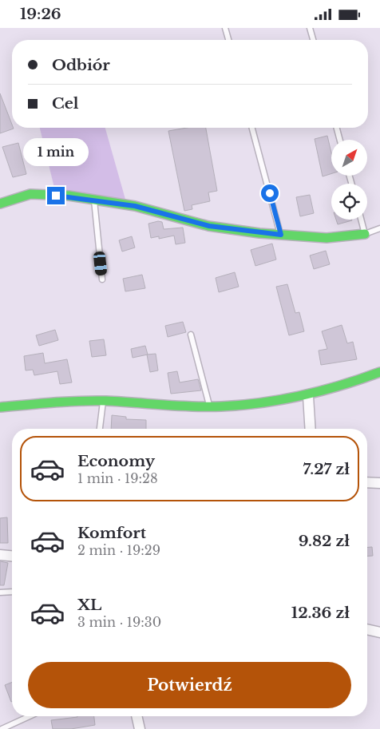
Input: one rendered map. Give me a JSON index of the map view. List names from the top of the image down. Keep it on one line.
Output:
{"north":"top right","page":{"status":"19:26","banner":["Odbiór","Cel"],"bubble":"1 min","list":[{"name":"Economy","note":"1 min · 19:28","value":"7.27 zł"},{"name":"Komfort","note":"2 min · 19:29","value":"9.82 zł"},{"name":"XL","note":"3 min · 19:30","value":"12.36 zł"}],"buttons":"Potwierdź"}}
